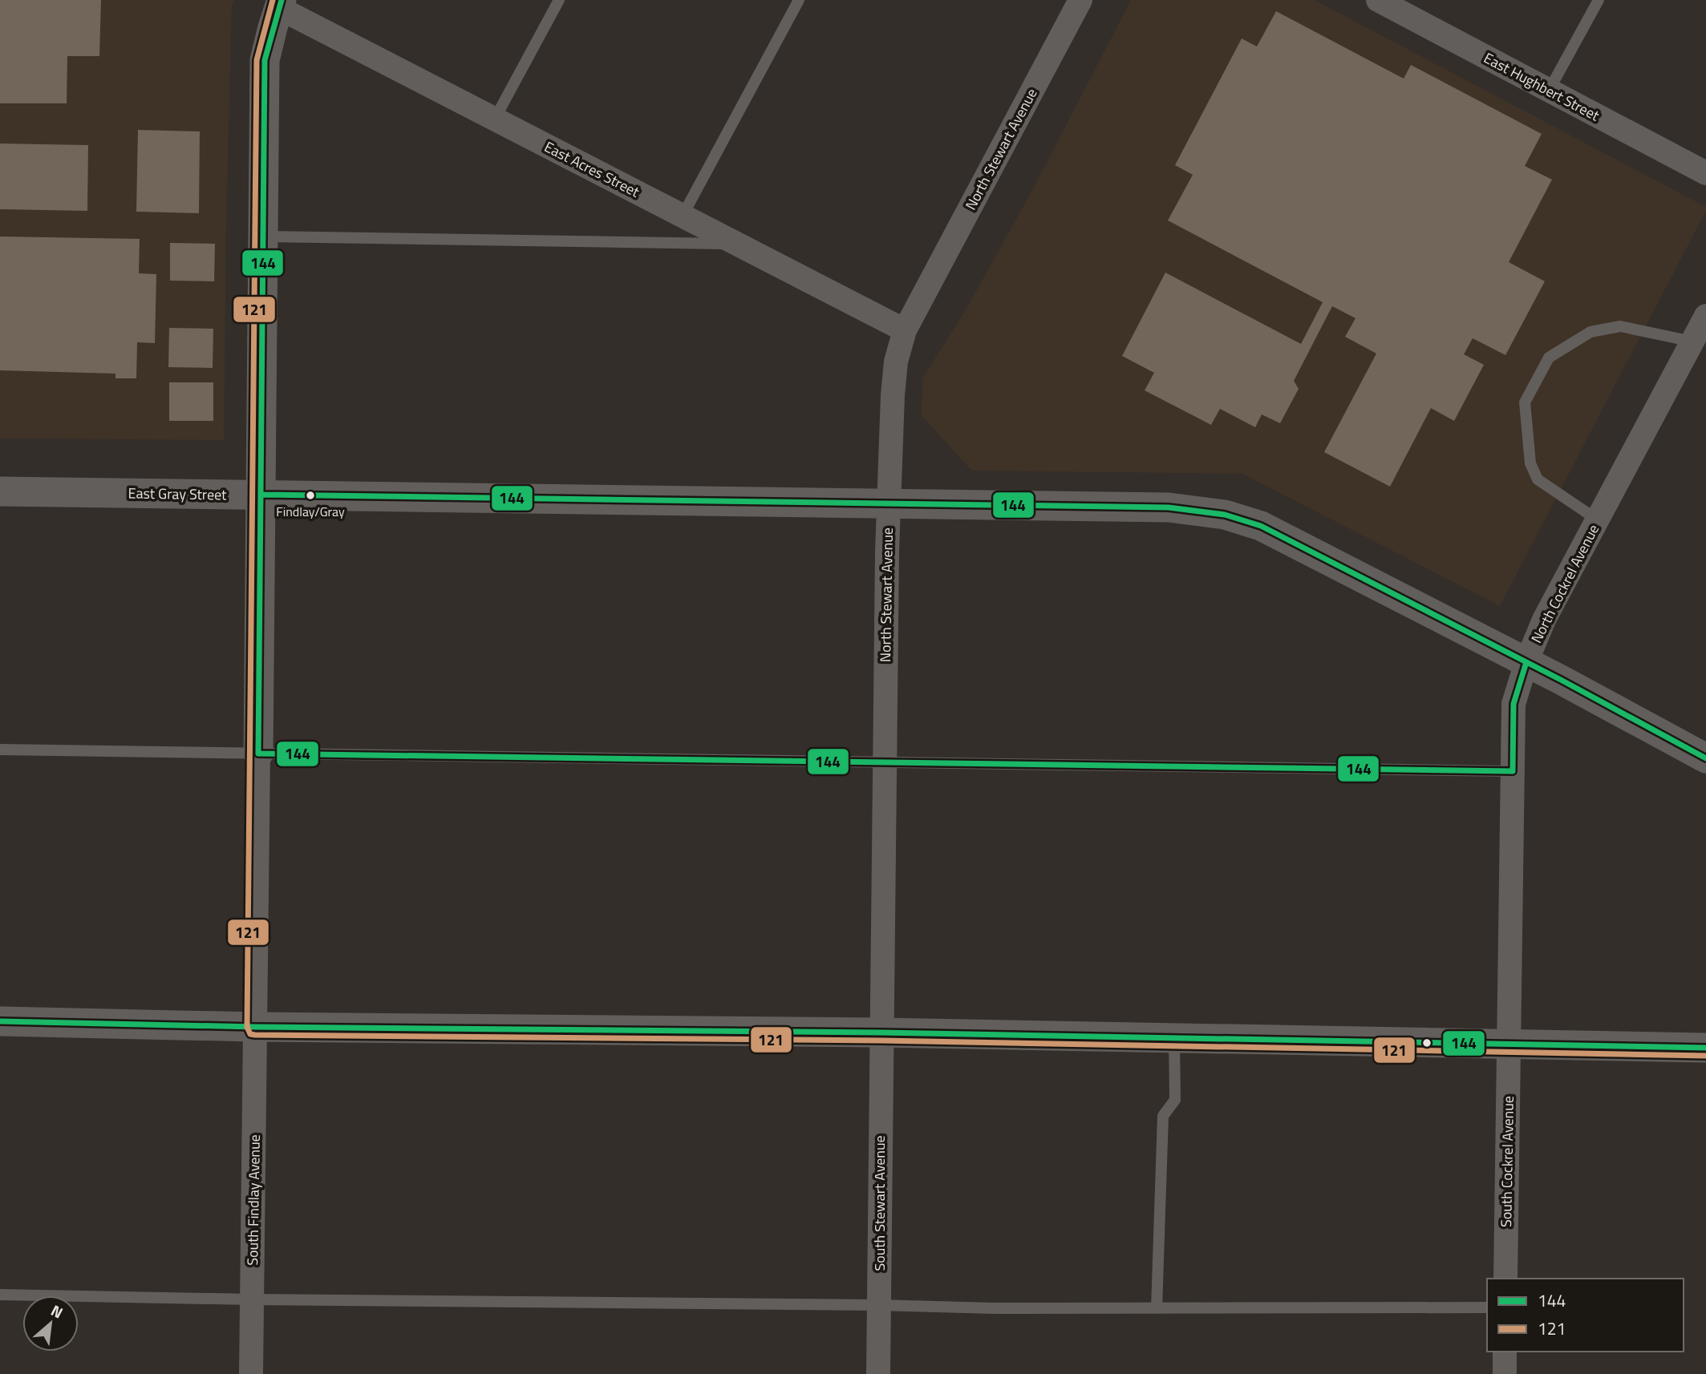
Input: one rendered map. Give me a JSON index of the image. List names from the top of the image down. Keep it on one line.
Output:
{"streets":{"street":["East Hughbert Street","North Stewart Avenue","East Acres Street","East Gray Street","North Cockrel Avenue","South Cockrel Avenue","South Findlay Avenue","South Stewart Avenue"]},"crossings":[["North Stewart Avenue","East Acres Street"],["North Stewart Avenue","East Gray Street"],["North Stewart Avenue","South Stewart Avenue"],["East Gray Street","North Cockrel Avenue"],["North Cockrel Avenue","South Cockrel Avenue"]],"places":["Findlay/Gray"],"lines":["transit line 144","transit line 121"],"legend":["144","121"],"north":"top right"}
